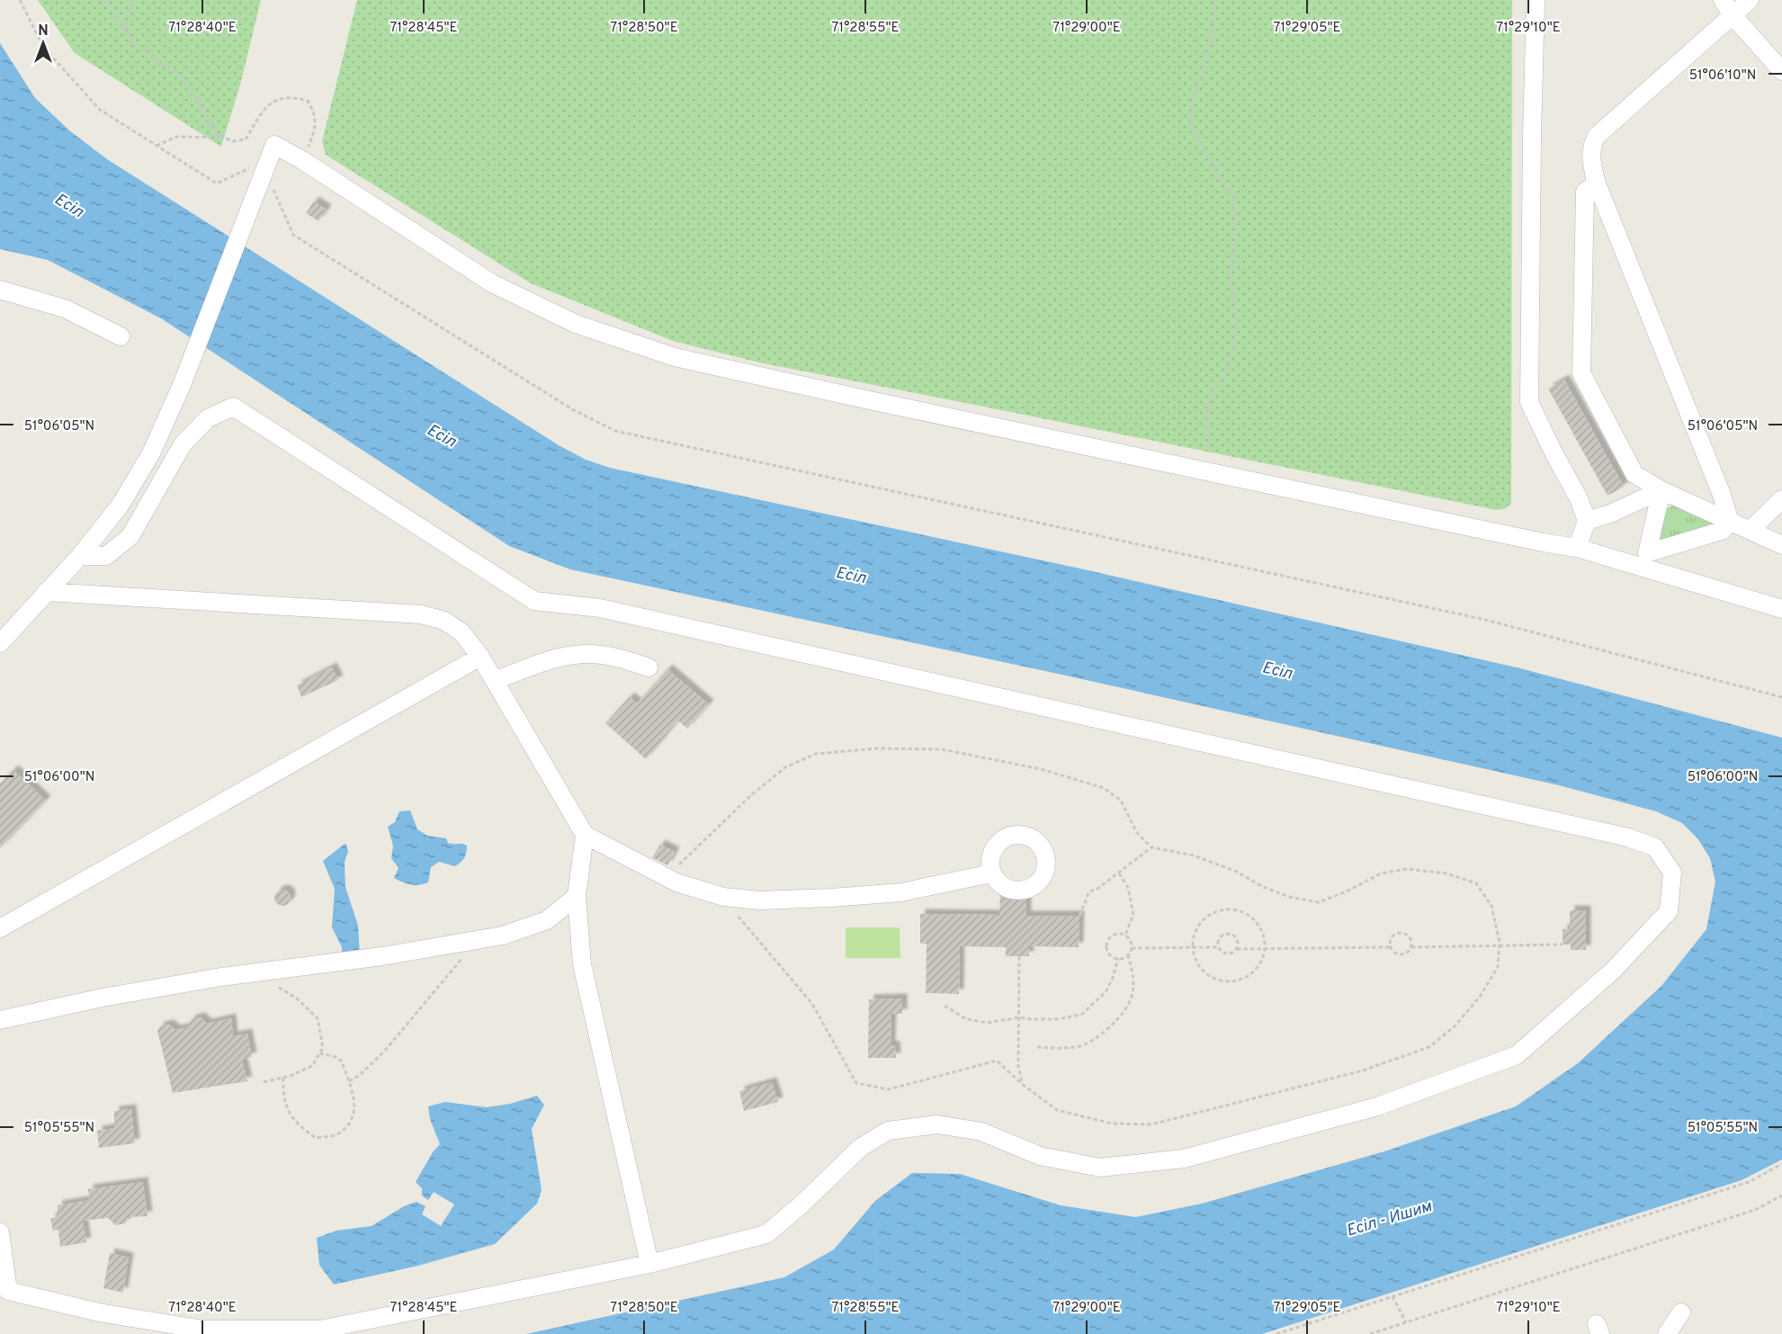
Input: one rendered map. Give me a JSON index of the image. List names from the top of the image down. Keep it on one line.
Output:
{"water":["Есіл","Есіл - Ишим"],"north":"top","coordinates":["71°28'40\"E","71°28'45\"E","71°28'50\"E","71°28'55\"E","71°29'00\"E","71°29'05\"E","71°29'10\"E","51°06'10\"N","51°06'05\"N","51°06'00\"N","51°05'55\"N"]}
